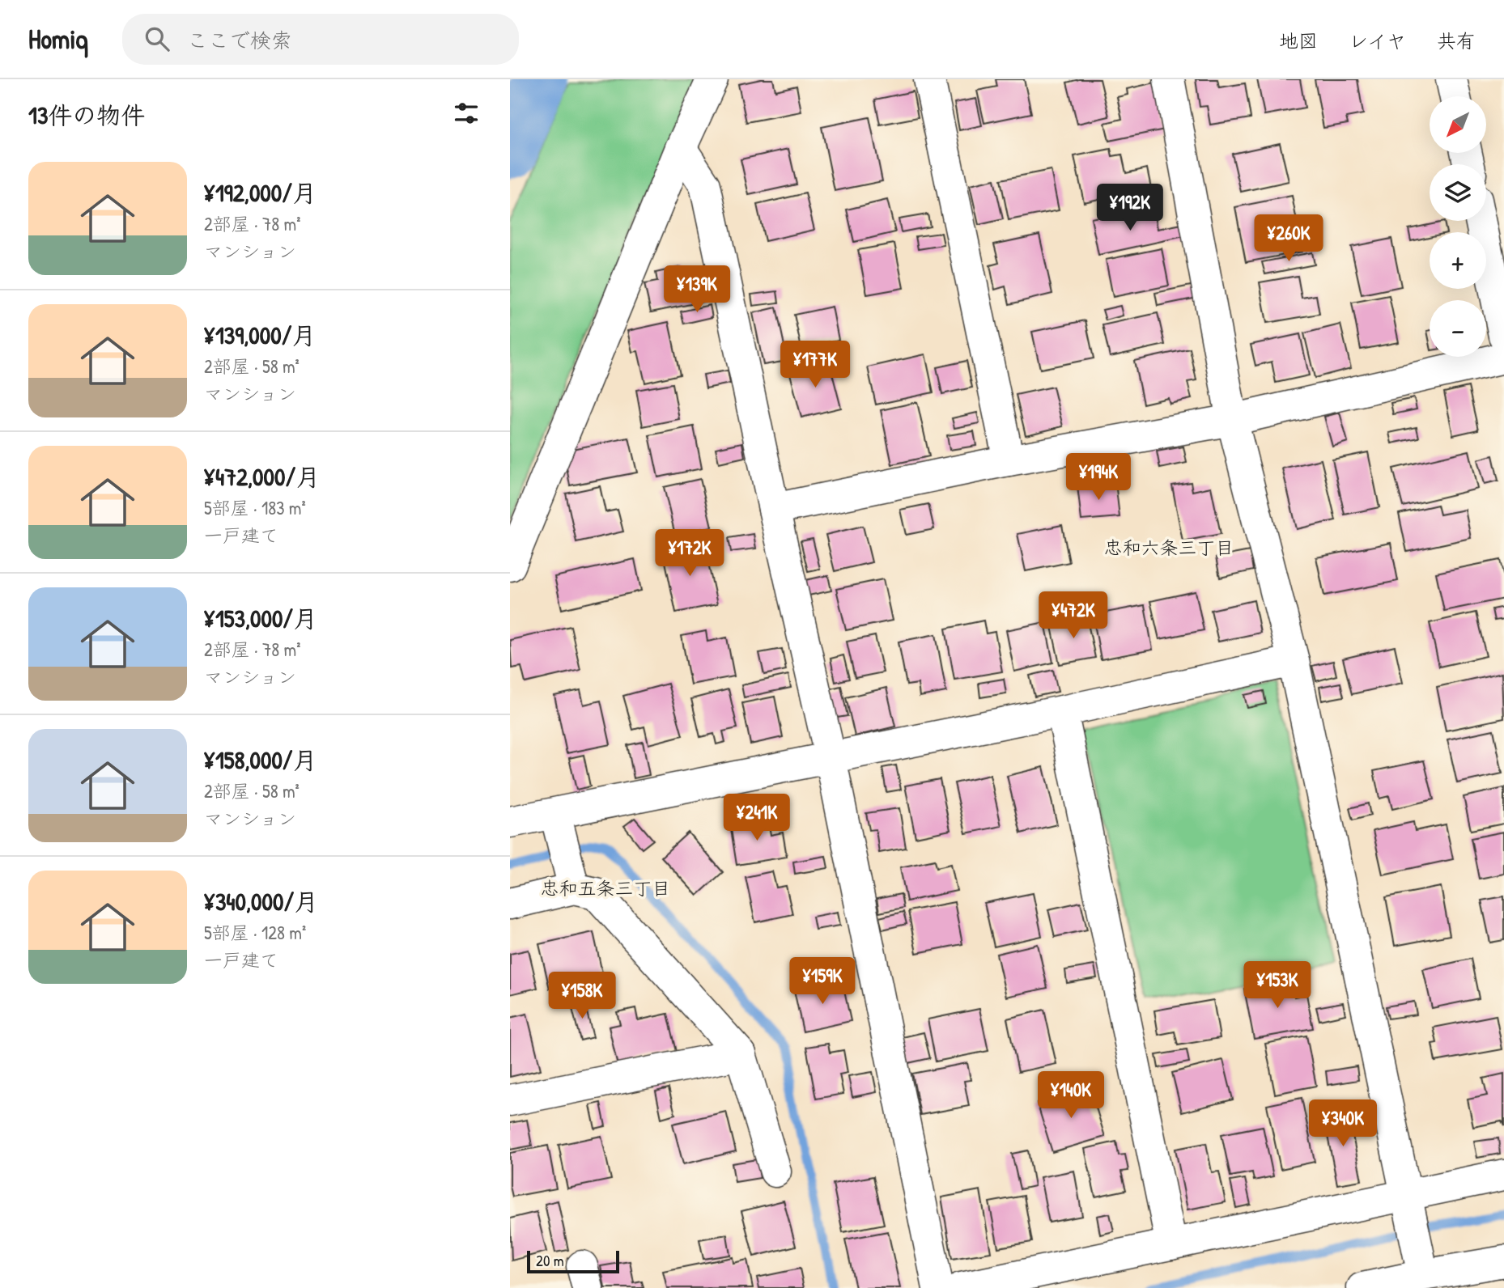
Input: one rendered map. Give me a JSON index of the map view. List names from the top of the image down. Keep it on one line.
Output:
{"districts":["忠和六条三丁目","忠和五条三丁目"],"scale_bar":"20 m","north":"bottom left","page":{"header":"Homiq","search":"ここで検索","nav":["地図","レイヤ","共有"],"heading":"13件の物件","map_buttons":["+","−"],"list":[{"name":"¥192,000/月","note":"2部屋 · 78 m² · マンション"},{"name":"¥139,000/月","note":"2部屋 · 58 m² · マンション"},{"name":"¥472,000/月","note":"5部屋 · 183 m² · 一戸建て"},{"name":"¥153,000/月","note":"2部屋 · 78 m² · マンション"},{"name":"¥158,000/月","note":"2部屋 · 58 m² · マンション"},{"name":"¥340,000/月","note":"5部屋 · 128 m² · 一戸建て"}],"price":["¥192K","¥260K","¥139K","¥177K","¥194K","¥172K","¥472K","¥241K","¥159K","¥153K","¥158K","¥140K","¥340K"],"scale":"20 m"}}
